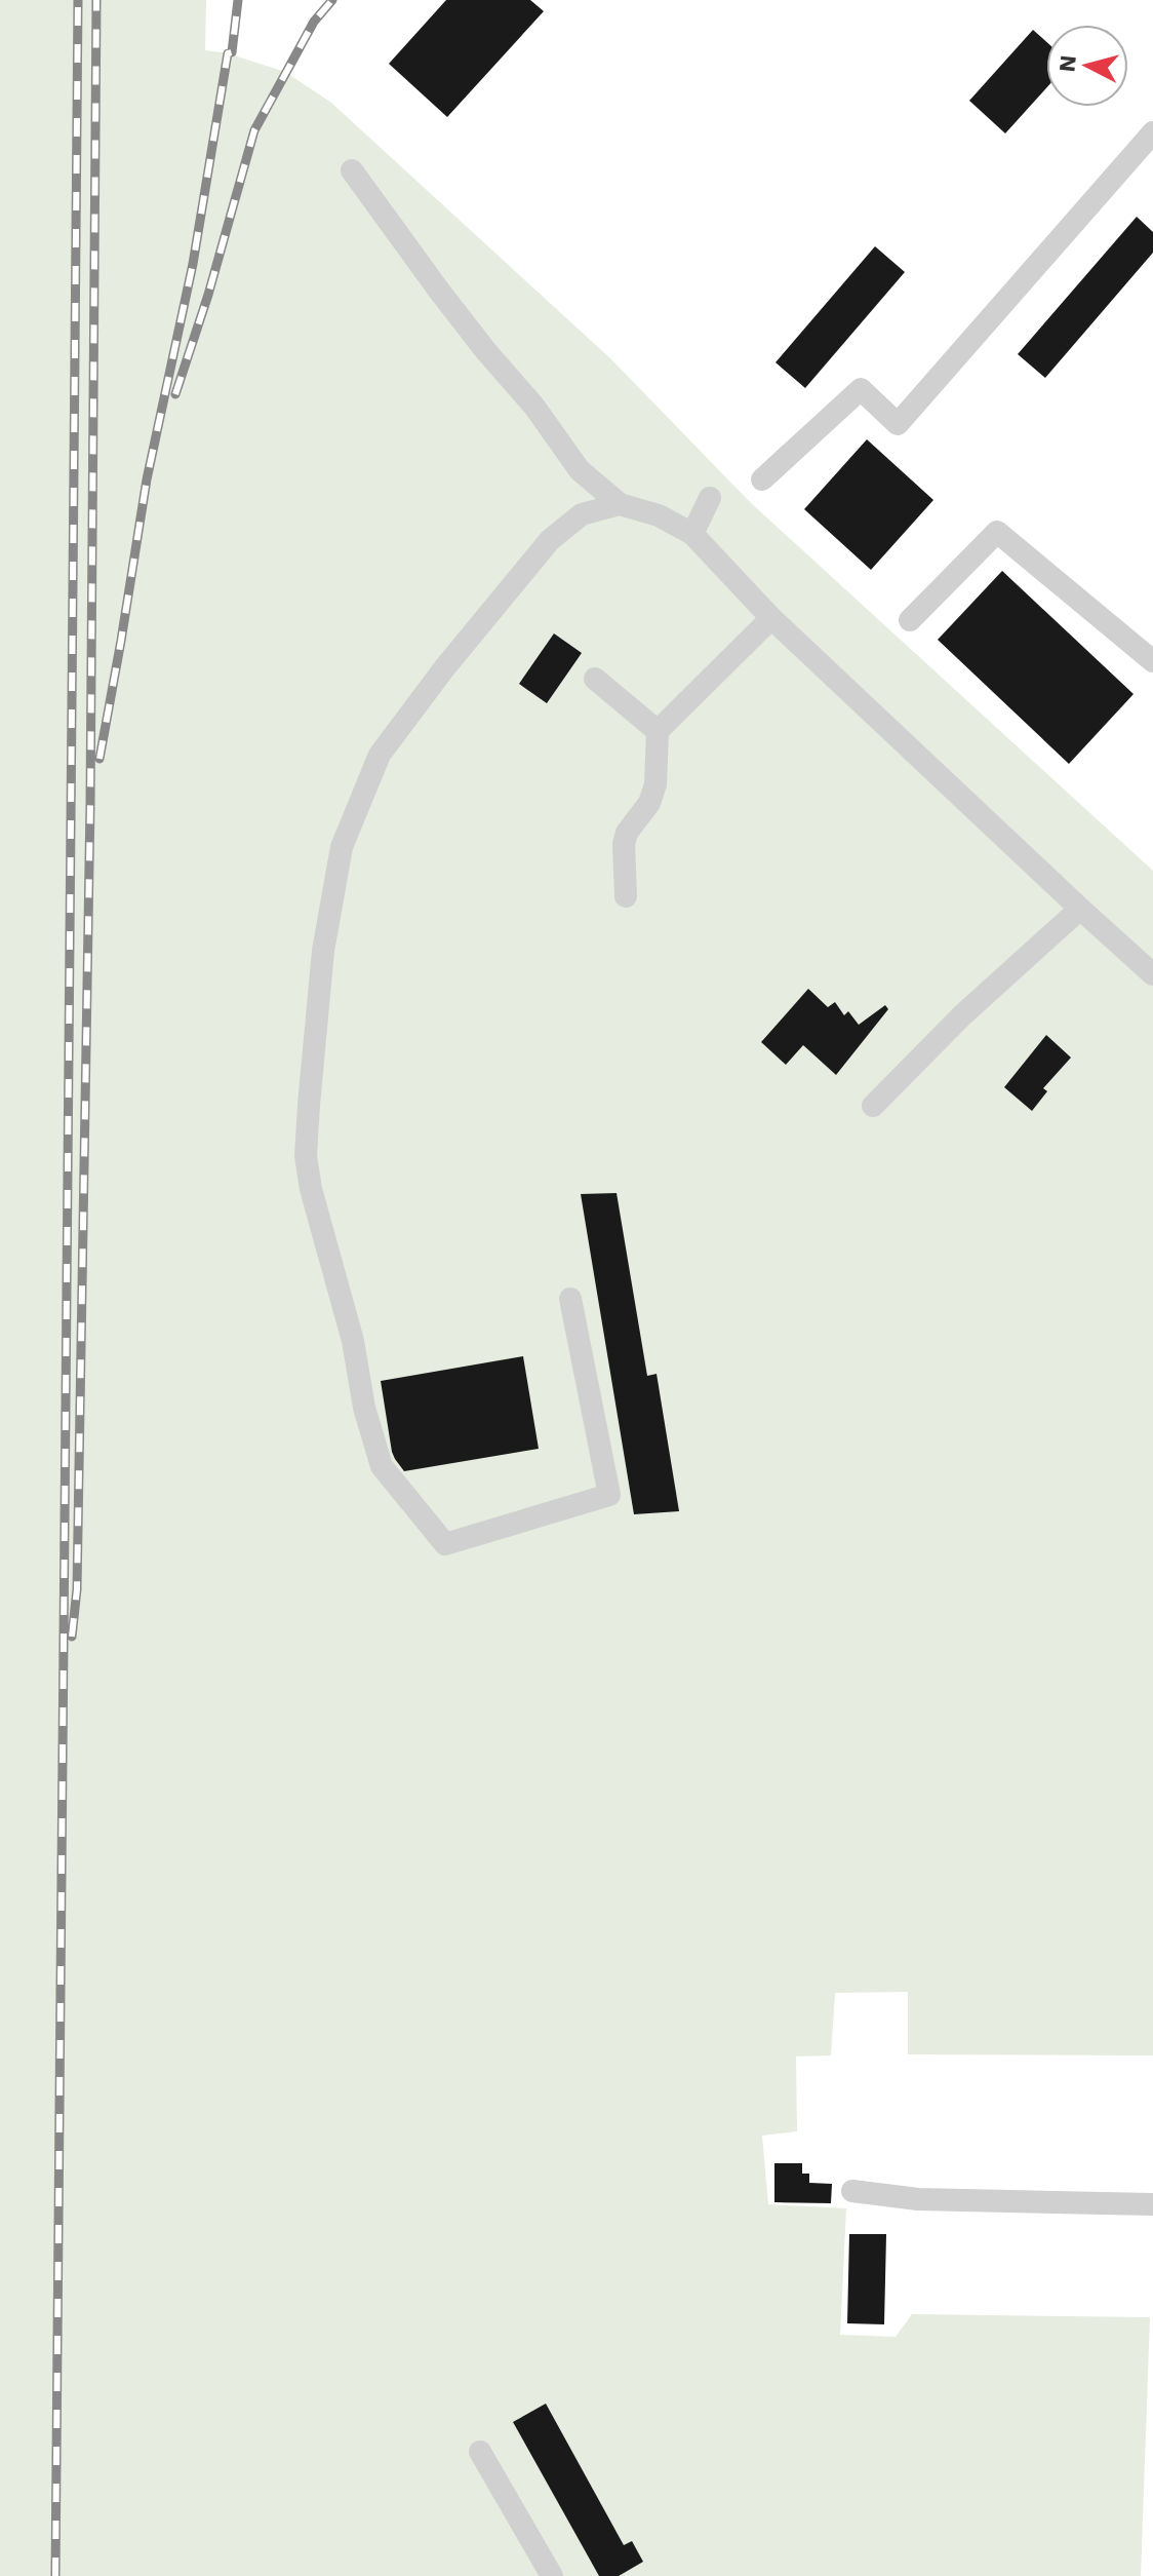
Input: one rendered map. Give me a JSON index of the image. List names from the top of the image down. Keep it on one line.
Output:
{"north":"left"}
